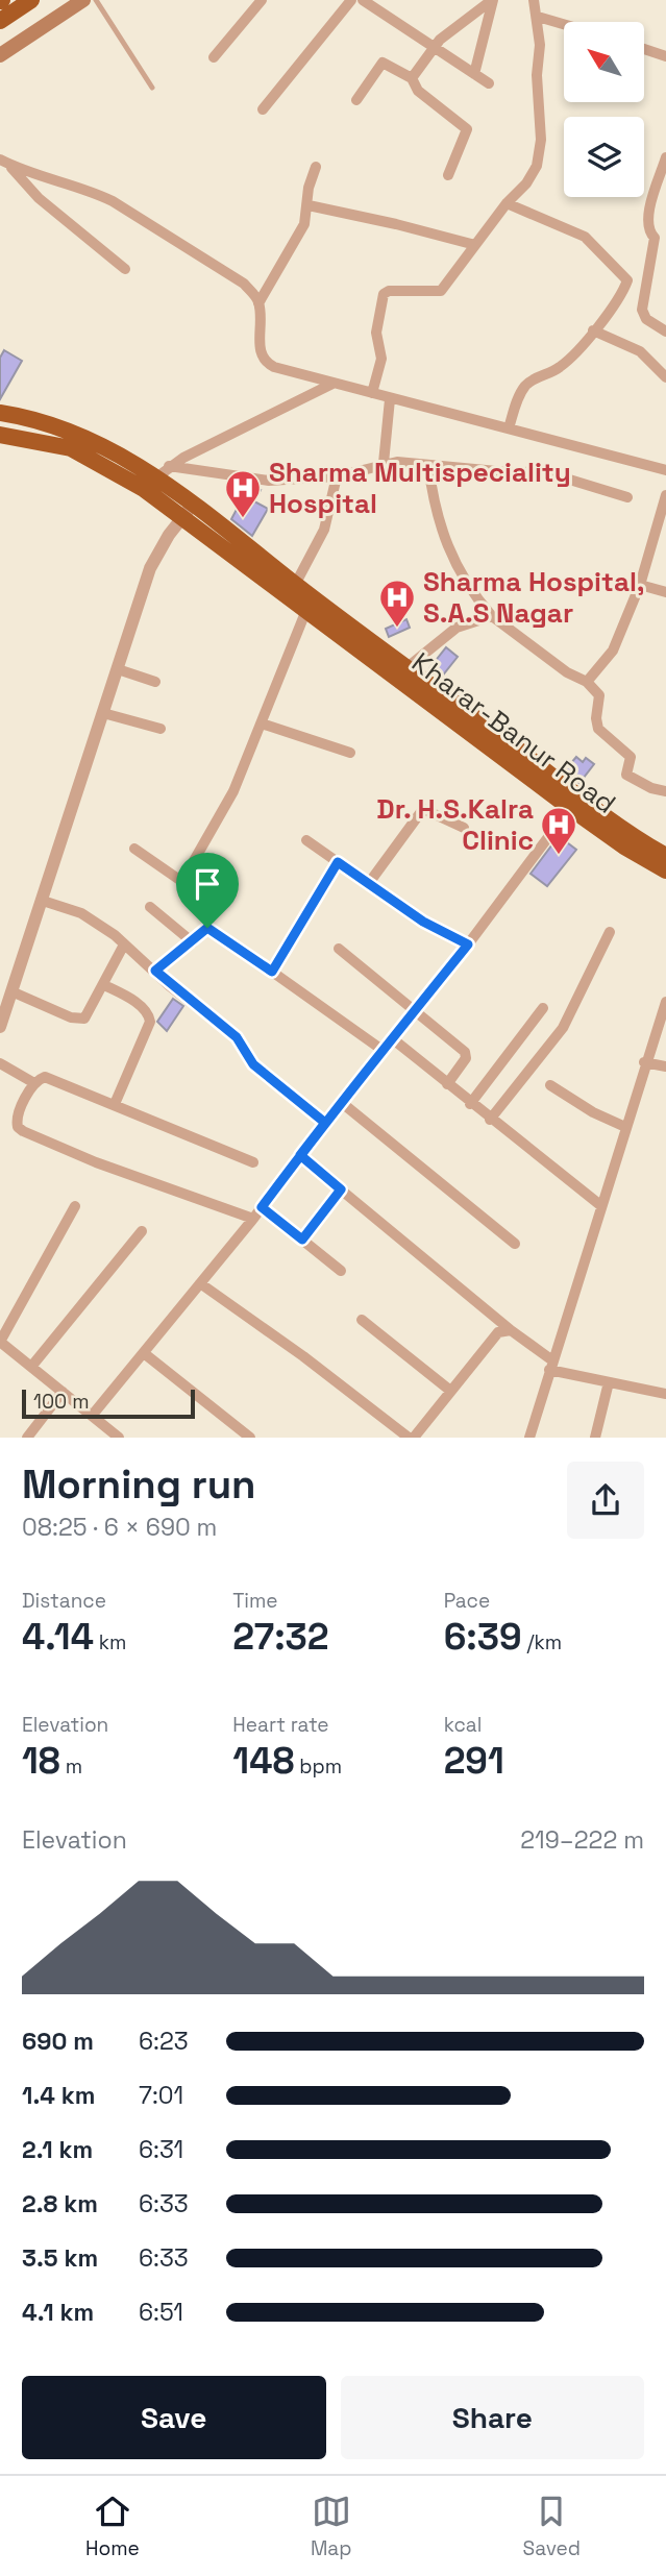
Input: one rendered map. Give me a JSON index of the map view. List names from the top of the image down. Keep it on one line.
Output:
{"streets":{"highway":["Kharar-Banur Road"]},"places":{"hospital":["Sharma Multispeciality Hospital","Sharma Hospital, S.A.S Nagar","Dr. H.S.Kalra Clinic"]},"scale_bar":"100 m","north":"top left","page":{"scale":"100 m","heading":["Morning run","08:25 · 6 × 690 m"],"stats":[["Distance","4.14 km"],["Time","27:32"],["Pace","6:39 /km"],["Elevation","18 m"],["Heart rate","148 bpm"],["kcal","291"]],"chart":["Elevation","219–222 m"],"list":[{"name":"690 m","note":"6:23"},{"name":"1.4 km","note":"7:01"},{"name":"2.1 km","note":"6:31"},{"name":"2.8 km","note":"6:33"},{"name":"3.5 km","note":"6:33"},{"name":"4.1 km","note":"6:51"}],"buttons":["Save","Share"],"tabs":["Home","Map","Saved"]}}
